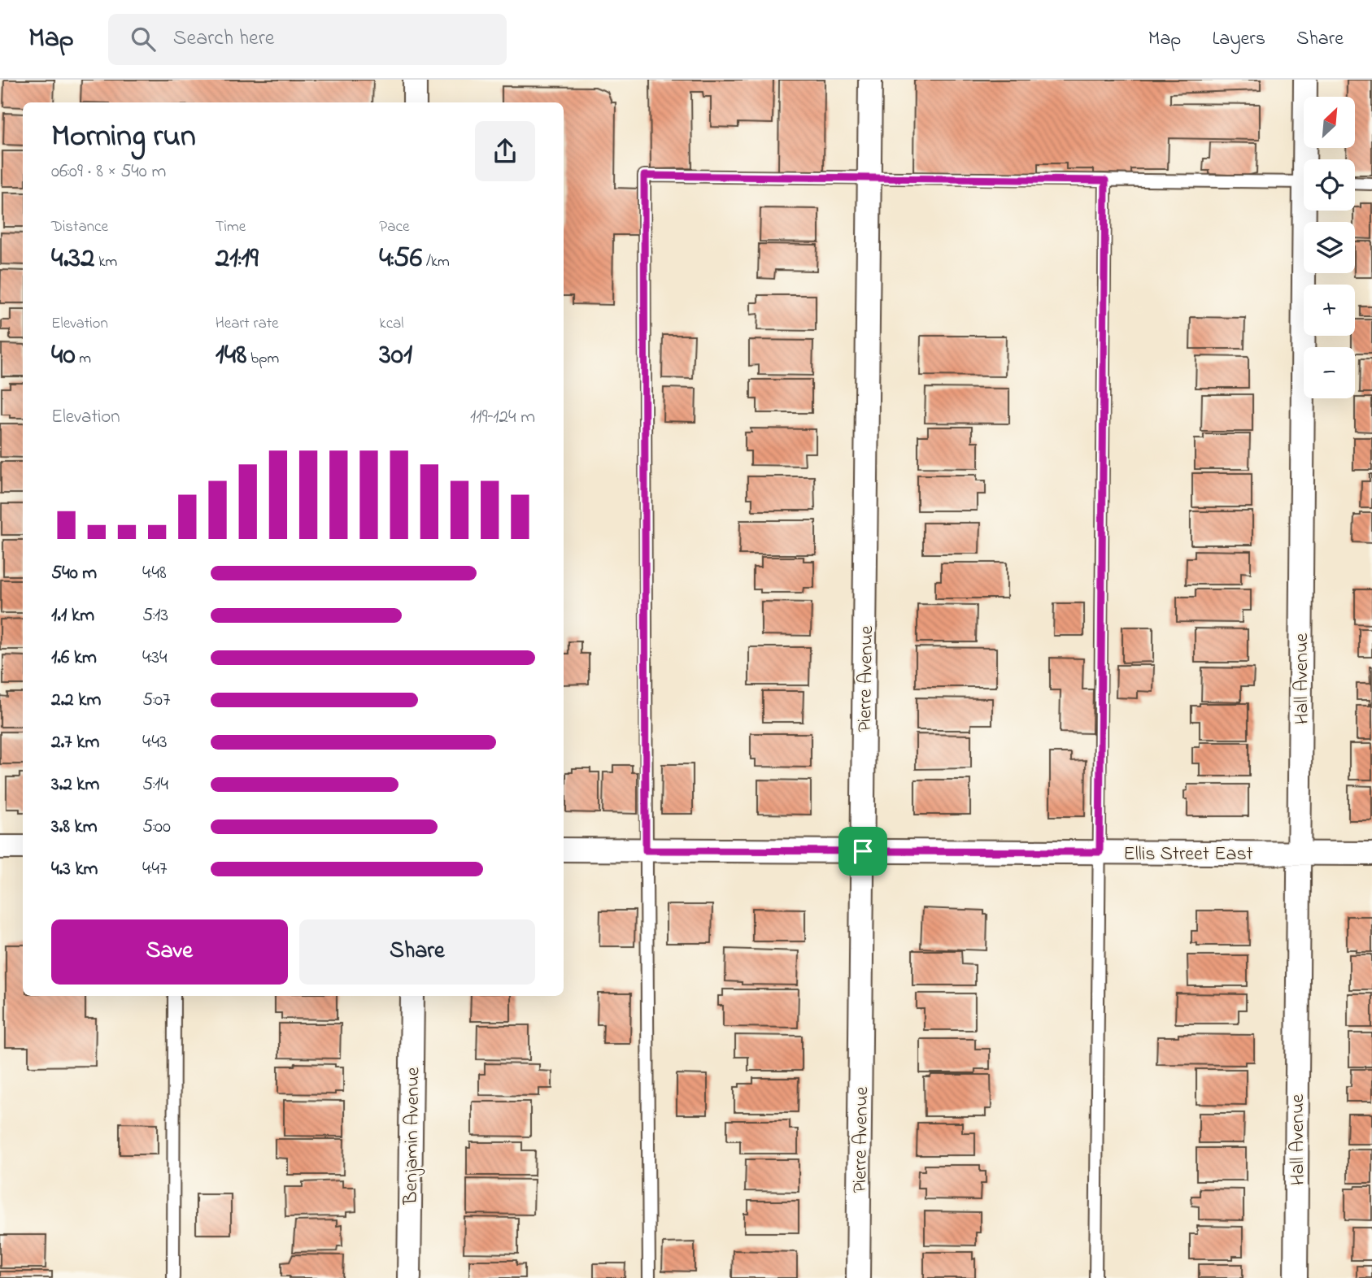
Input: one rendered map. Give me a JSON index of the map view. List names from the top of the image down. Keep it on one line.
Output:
{"streets":{"street":["Pierre Avenue","Hall Avenue","Ellis Street East","Benjamin Avenue"]},"crossings":[["Pierre Avenue","Ellis Street East"],["Hall Avenue","Ellis Street East"]],"north":"top right","page":{"header":"Map","search":"Search here","nav":["Map","Layers","Share"],"map_buttons":["+","−"],"heading":["Morning run","06:09 · 8 × 540 m"],"stats":[["Distance","4.32 km"],["Time","21:19"],["Pace","4:56 /km"],["Elevation","40 m"],["Heart rate","148 bpm"],["kcal","301"]],"chart":["Elevation","119–124 m"],"list":[{"name":"540 m","note":"4:48"},{"name":"1.1 km","note":"5:13"},{"name":"1.6 km","note":"4:34"},{"name":"2.2 km","note":"5:07"},{"name":"2.7 km","note":"4:43"},{"name":"3.2 km","note":"5:14"},{"name":"3.8 km","note":"5:00"},{"name":"4.3 km","note":"4:47"}],"buttons":["Save","Share"]}}
